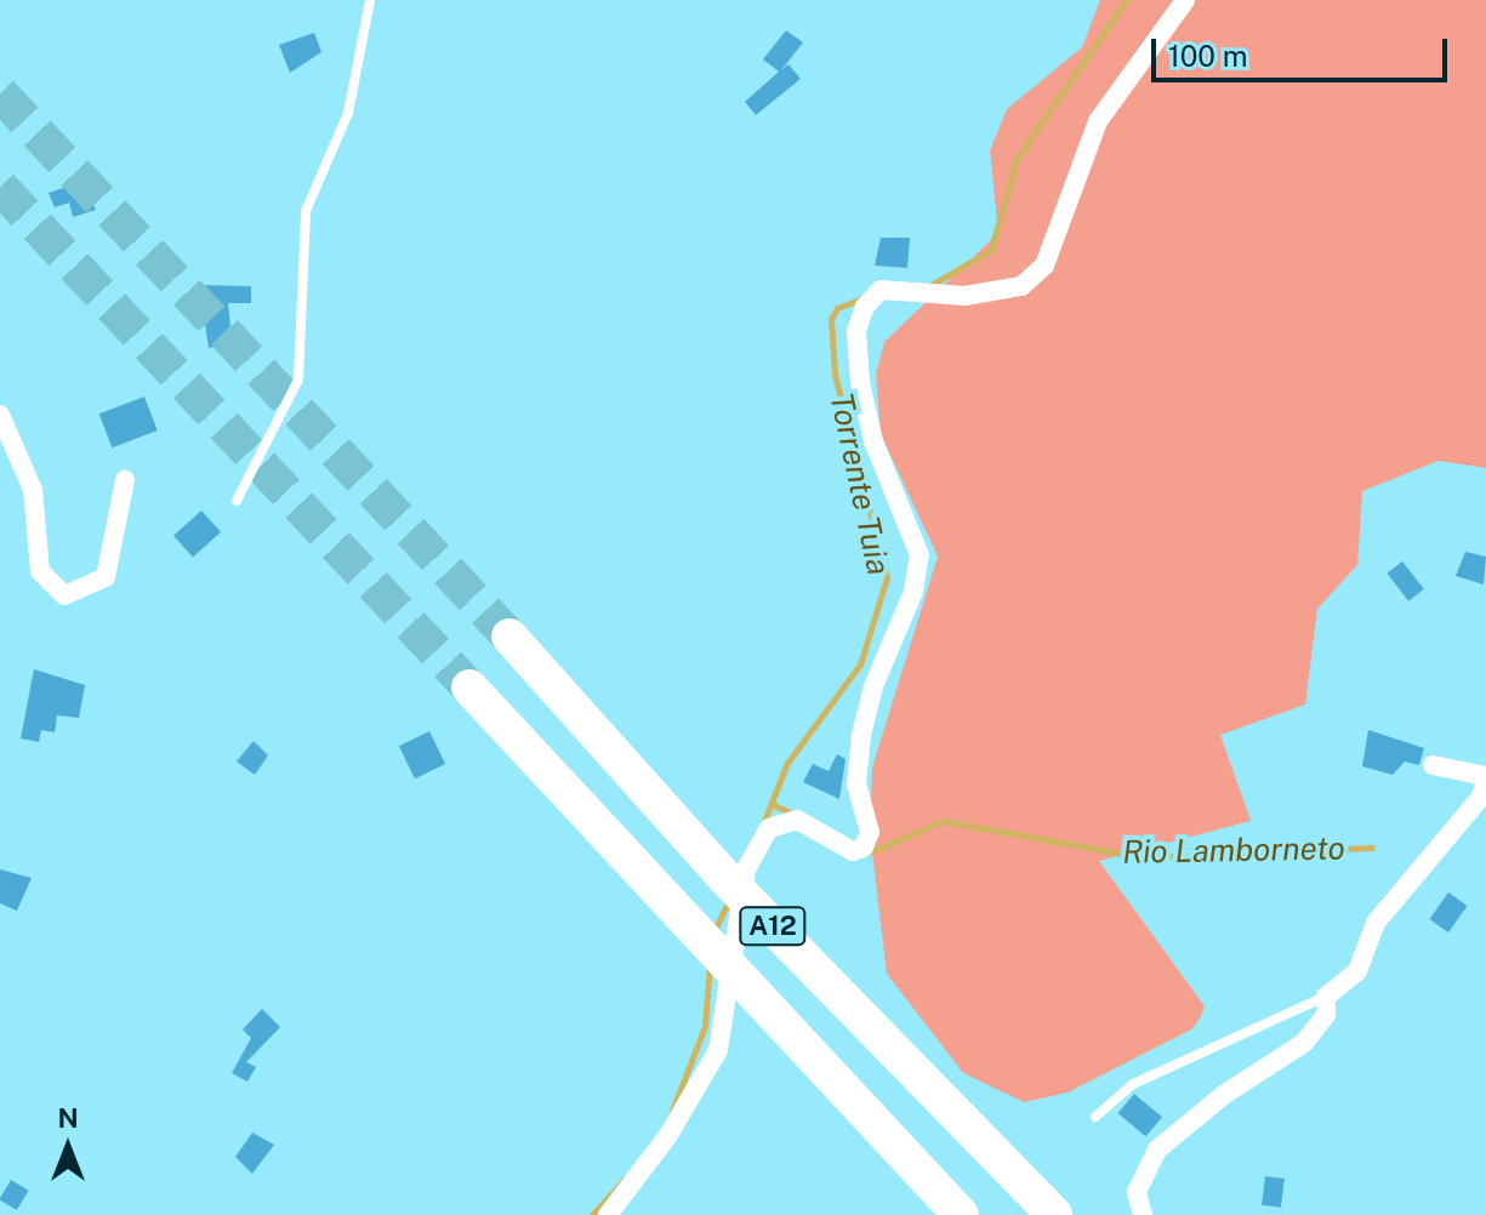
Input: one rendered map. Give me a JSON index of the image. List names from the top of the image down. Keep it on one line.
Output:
{"streets":{"highway":["A12"]},"water":["Torrente Tuia","Rio Lamborneto"],"scale_bar":"100 m","north":"top"}
